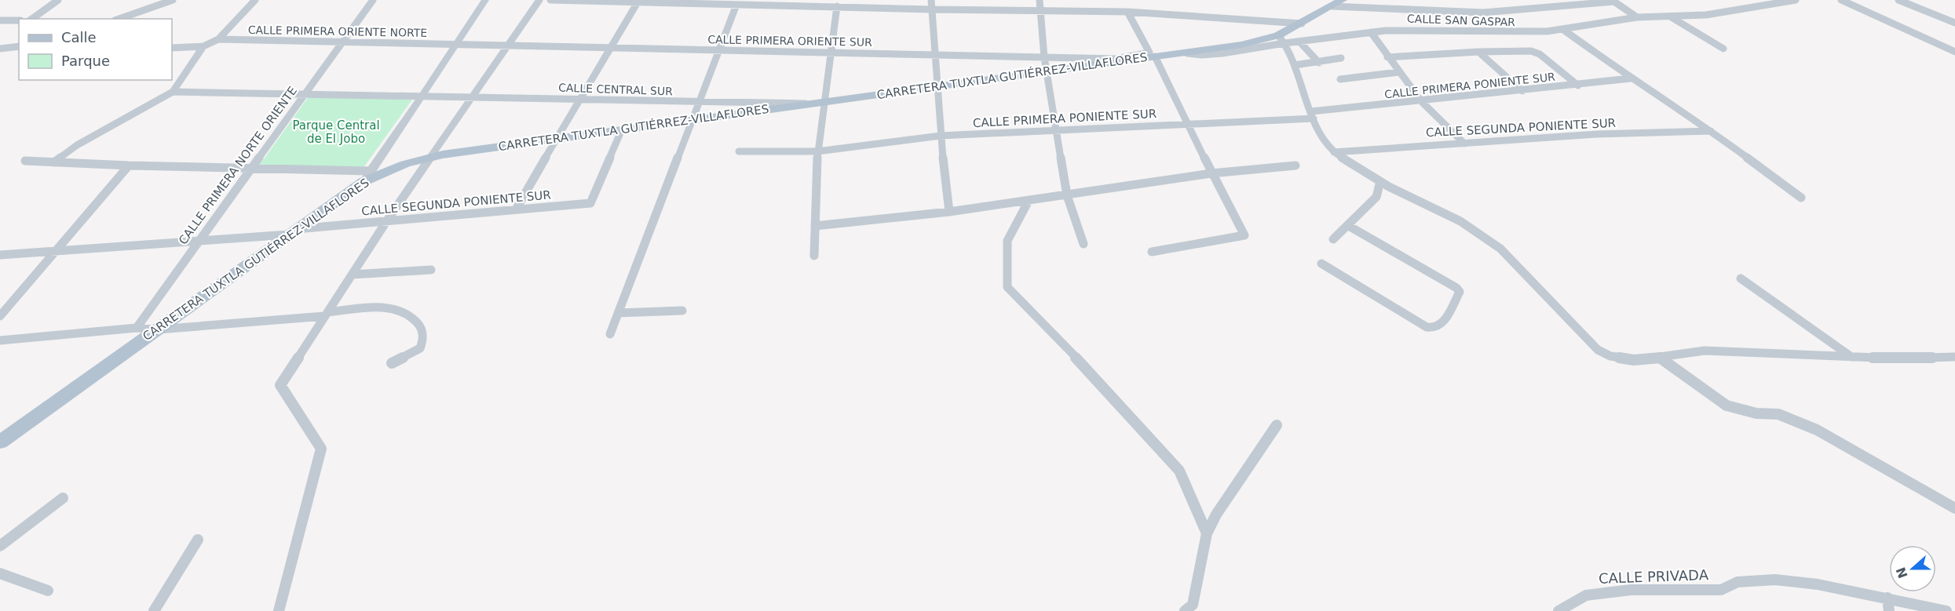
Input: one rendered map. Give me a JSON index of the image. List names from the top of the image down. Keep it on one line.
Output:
{"streets":{"main road":["CARRETERA TUXTLA GUTIÉRREZ-VILLAFLORES"],"street":["CALLE SAN GASPAR","CALLE PRIMERA ORIENTE NORTE","CALLE PRIMERA ORIENTE SUR","CALLE PRIMERA PONIENTE SUR","CALLE CENTRAL SUR","CALLE SEGUNDA PONIENTE SUR","CALLE PRIMERA NORTE ORIENTE","CALLE PRIVADA"]},"crossings":[["CALLE SAN GASPAR","CARRETERA TUXTLA GUTIÉRREZ-VILLAFLORES"],["CALLE PRIMERA ORIENTE NORTE","CALLE PRIMERA ORIENTE SUR"],["CALLE PRIMERA ORIENTE NORTE","CALLE PRIMERA NORTE ORIENTE"],["CALLE PRIMERA ORIENTE SUR","CARRETERA TUXTLA GUTIÉRREZ-VILLAFLORES"],["CARRETERA TUXTLA GUTIÉRREZ-VILLAFLORES","CALLE CENTRAL SUR"],["CARRETERA TUXTLA GUTIÉRREZ-VILLAFLORES","CALLE SEGUNDA PONIENTE SUR"],["CALLE CENTRAL SUR","CALLE PRIMERA NORTE ORIENTE"],["CALLE SEGUNDA PONIENTE SUR","CALLE PRIMERA NORTE ORIENTE"]],"parks":["Parque Central de El Jobo"],"legend":["Calle","Parque"],"north":"left"}
